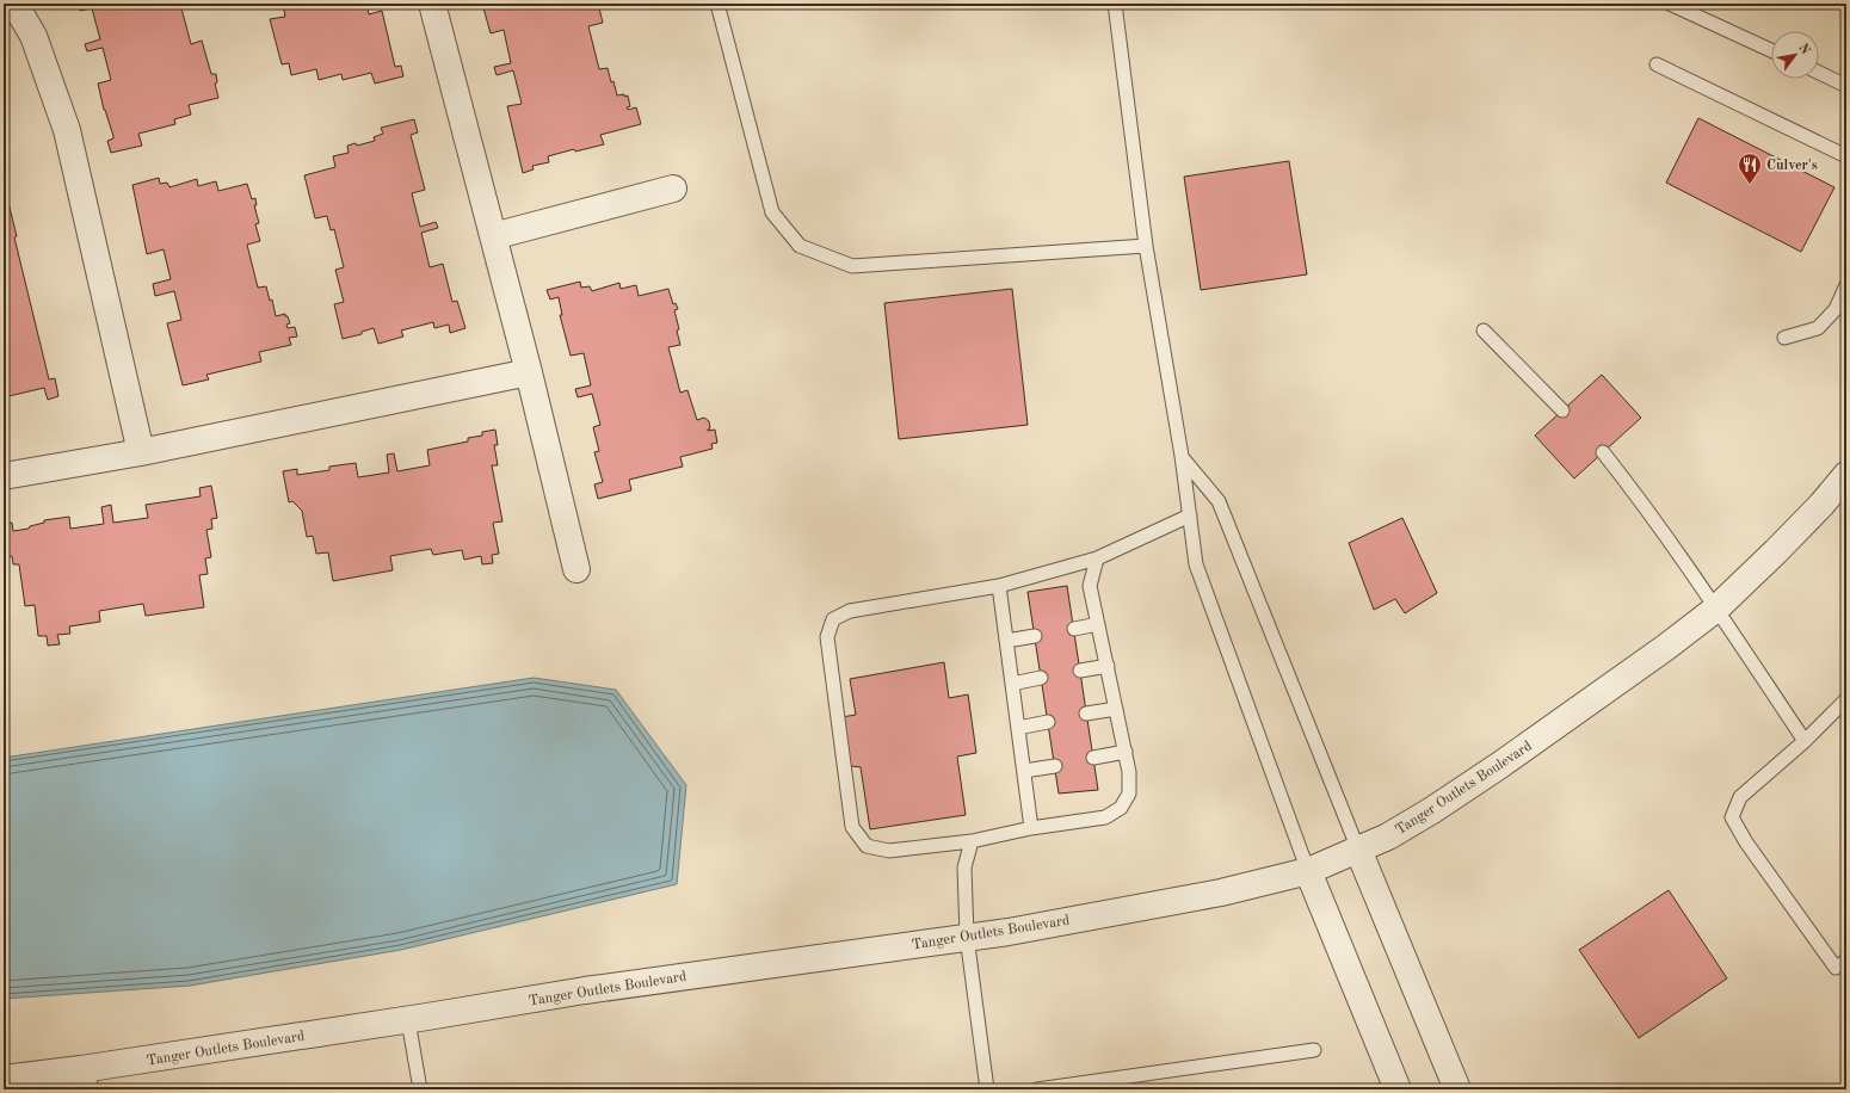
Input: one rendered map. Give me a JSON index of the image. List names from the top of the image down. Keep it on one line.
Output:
{"streets":{"street":["Tanger Outlets Boulevard"]},"places":{"restaurant":["Culver's"]},"north":"top right"}
